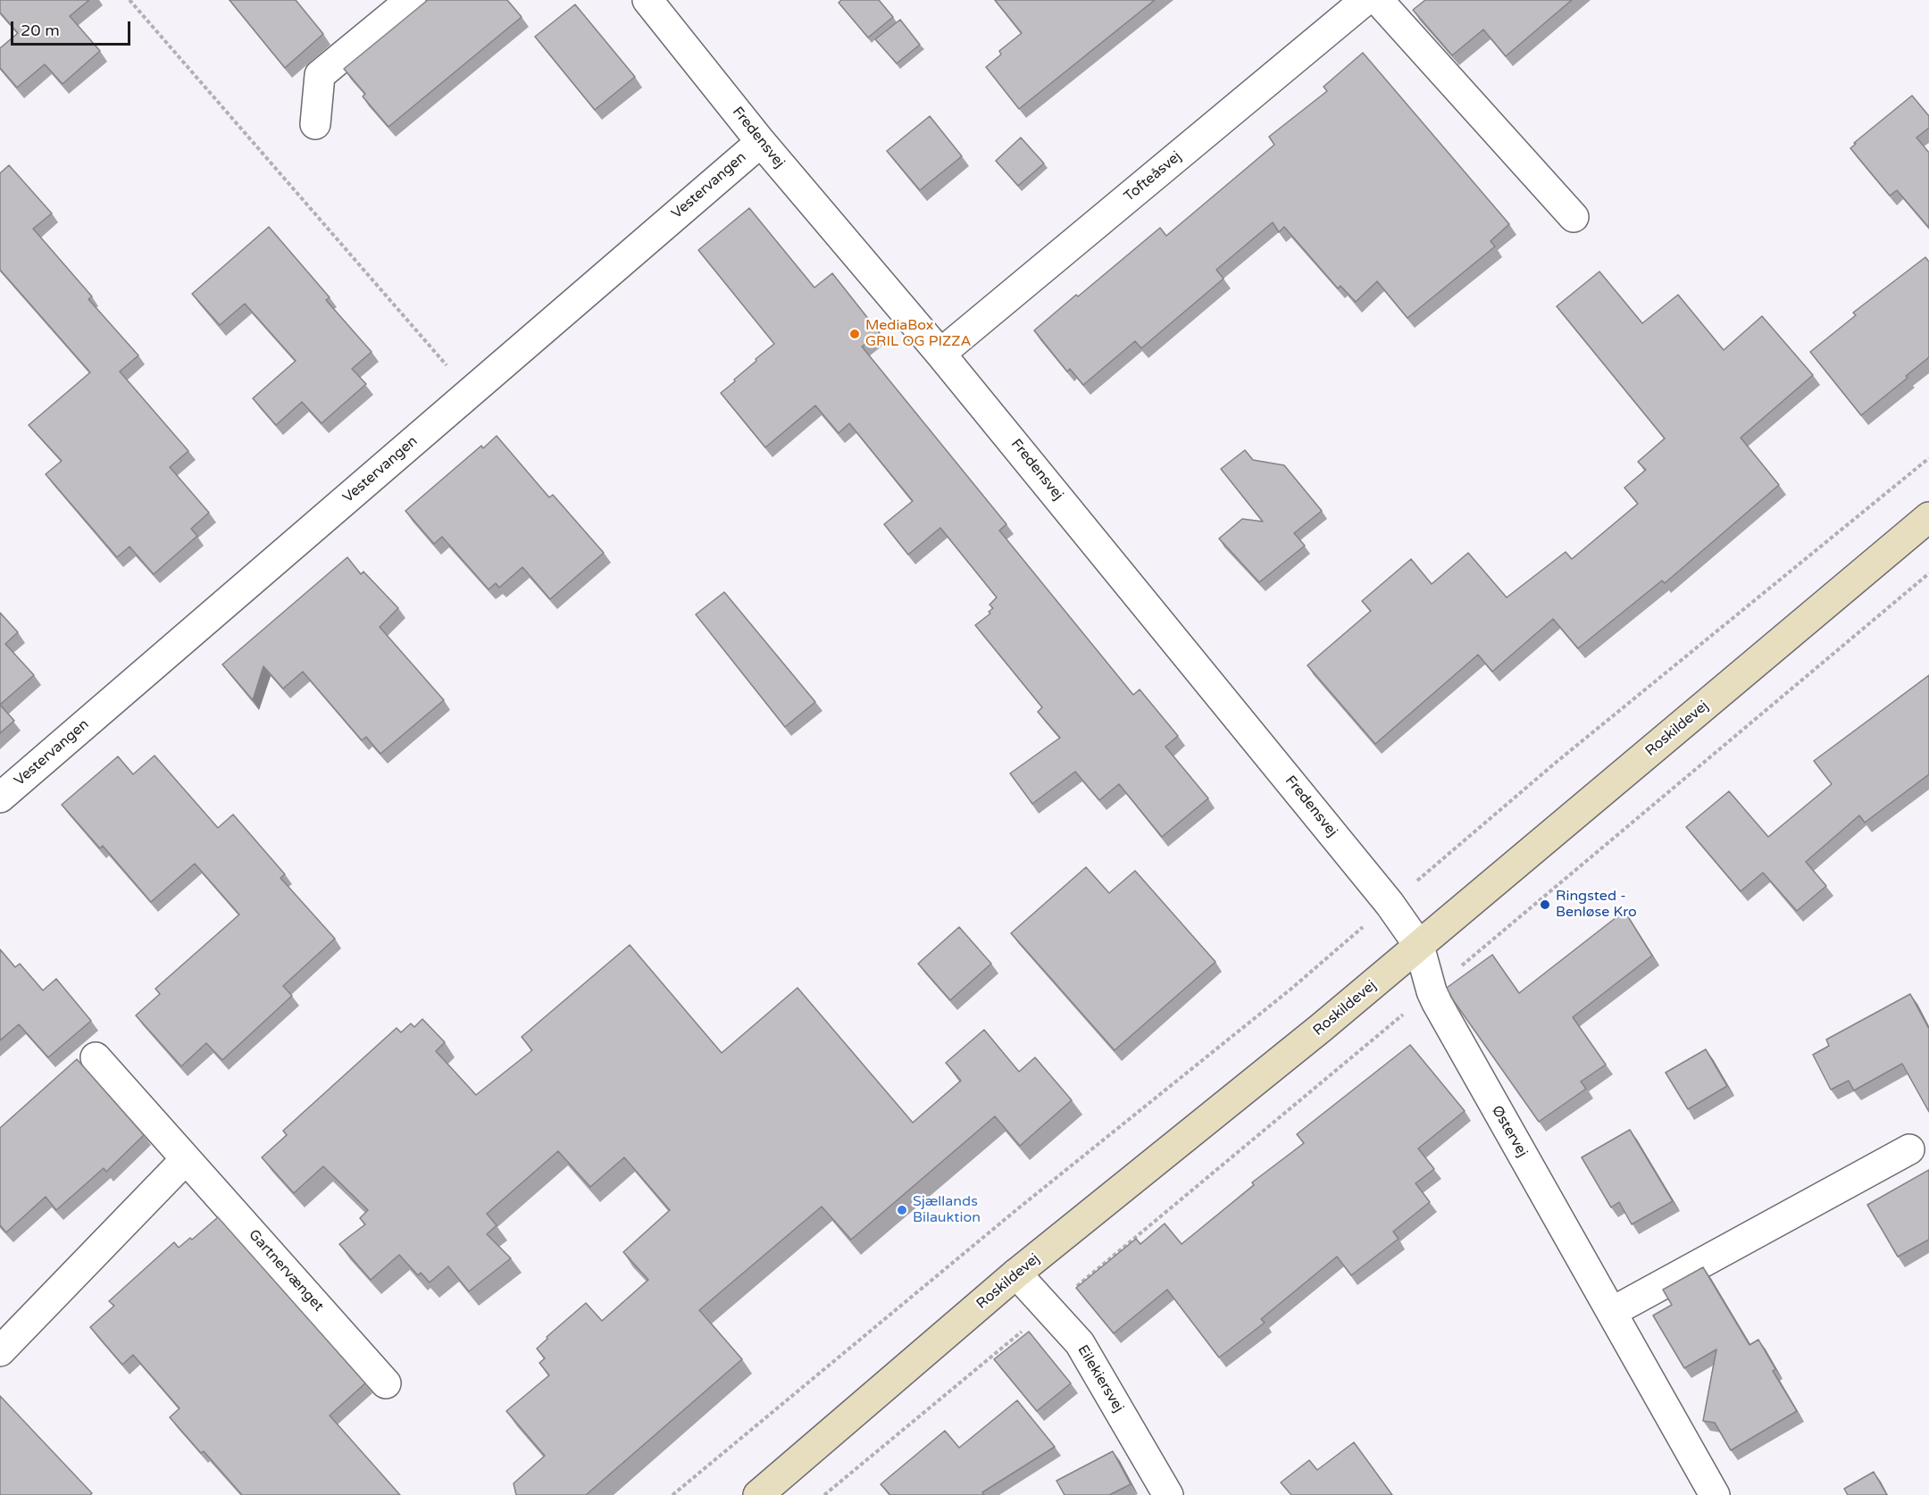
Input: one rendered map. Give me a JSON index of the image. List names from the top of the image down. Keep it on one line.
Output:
{"streets":{"street":["Fredensvej","Tofteåsvej","Vestervangen","Roskildevej","Østervej","Gartnervænget","Eilekiersvej"]},"crossings":[["Fredensvej","Tofteåsvej"],["Fredensvej","Vestervangen"],["Fredensvej","Roskildevej"],["Fredensvej","Østervej"],["Roskildevej","Østervej"],["Roskildevej","Eilekiersvej"]],"places":["MediaBox GRIL OG PIZZA","Ringsted - Benløse Kro","Sjællands Bilauktion"],"scale_bar":"20 m"}
